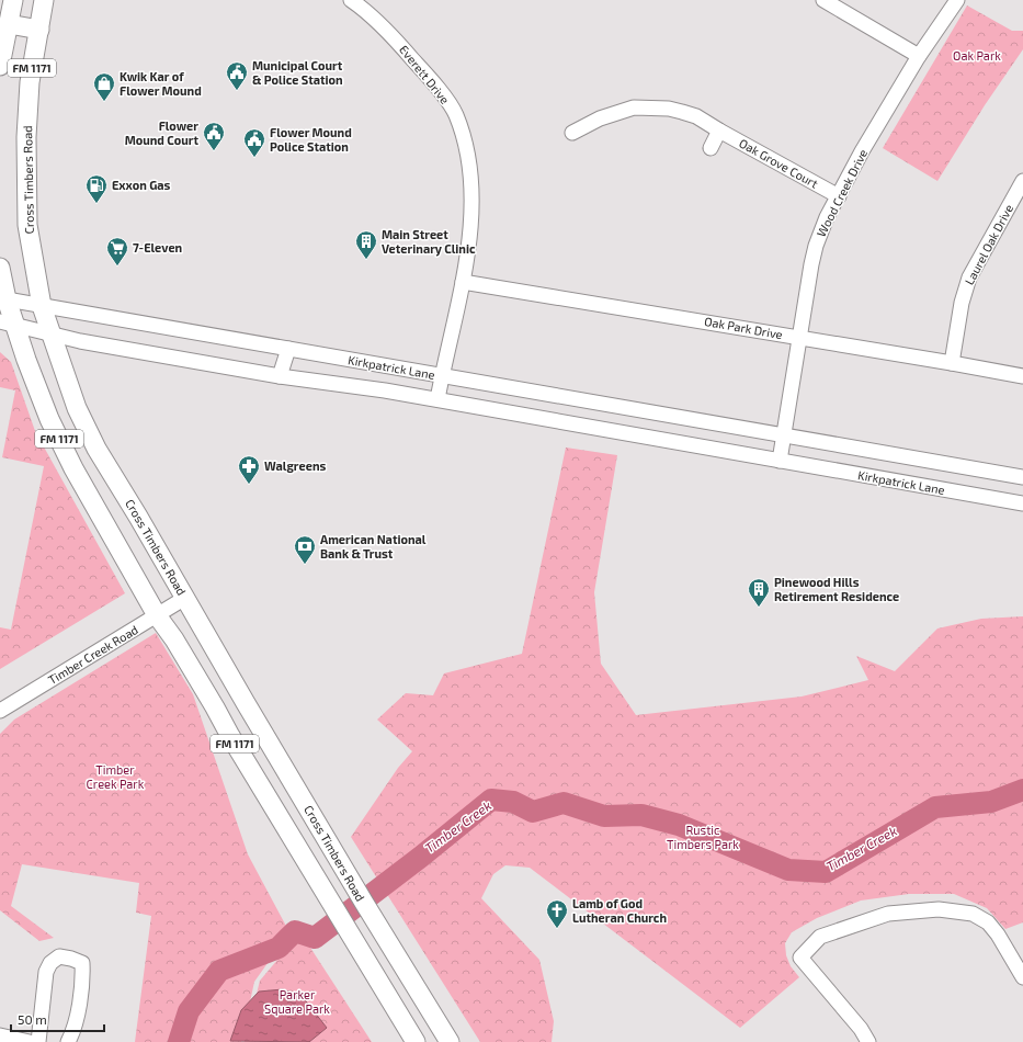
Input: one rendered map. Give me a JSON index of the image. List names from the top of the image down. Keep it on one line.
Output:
{"streets":{"main road":["FM 1171","Cross Timbers Road"],"street":["Everett Drive","Oak Grove Court","Wood Creek Drive","Laurel Oak Drive","Oak Park Drive","Kirkpatrick Lane","Timber Creek Road"]},"crossings":[["FM 1171","Kirkpatrick Lane"],["FM 1171","Timber Creek Road"],["Everett Drive","Oak Park Drive"],["Everett Drive","Kirkpatrick Lane"],["Oak Grove Court","Wood Creek Drive"],["Cross Timbers Road","Kirkpatrick Lane"],["Cross Timbers Road","Timber Creek Road"],["Wood Creek Drive","Oak Park Drive"],["Wood Creek Drive","Kirkpatrick Lane"],["Laurel Oak Drive","Oak Park Drive"]],"water":["Timber Creek"],"parks":["Oak Park","Timber Creek Park","Rustic Timbers Park","Parker Square Park"],"places":{"public building":["Municipal Court & Police Station","Flower Mound Court","Flower Mound Police Station"],"shop":["Kwik Kar of Flower Mound"],"fuel station":["Exxon Gas"],"building":["Main Street Veterinary Clinic","Pinewood Hills Retirement Residence"],"supermarket":["7-Eleven"],"pharmacy":["Walgreens"],"bank":["American National Bank & Trust"],"church":["Lamb of God Lutheran Church"]},"scale_bar":"50 m"}
